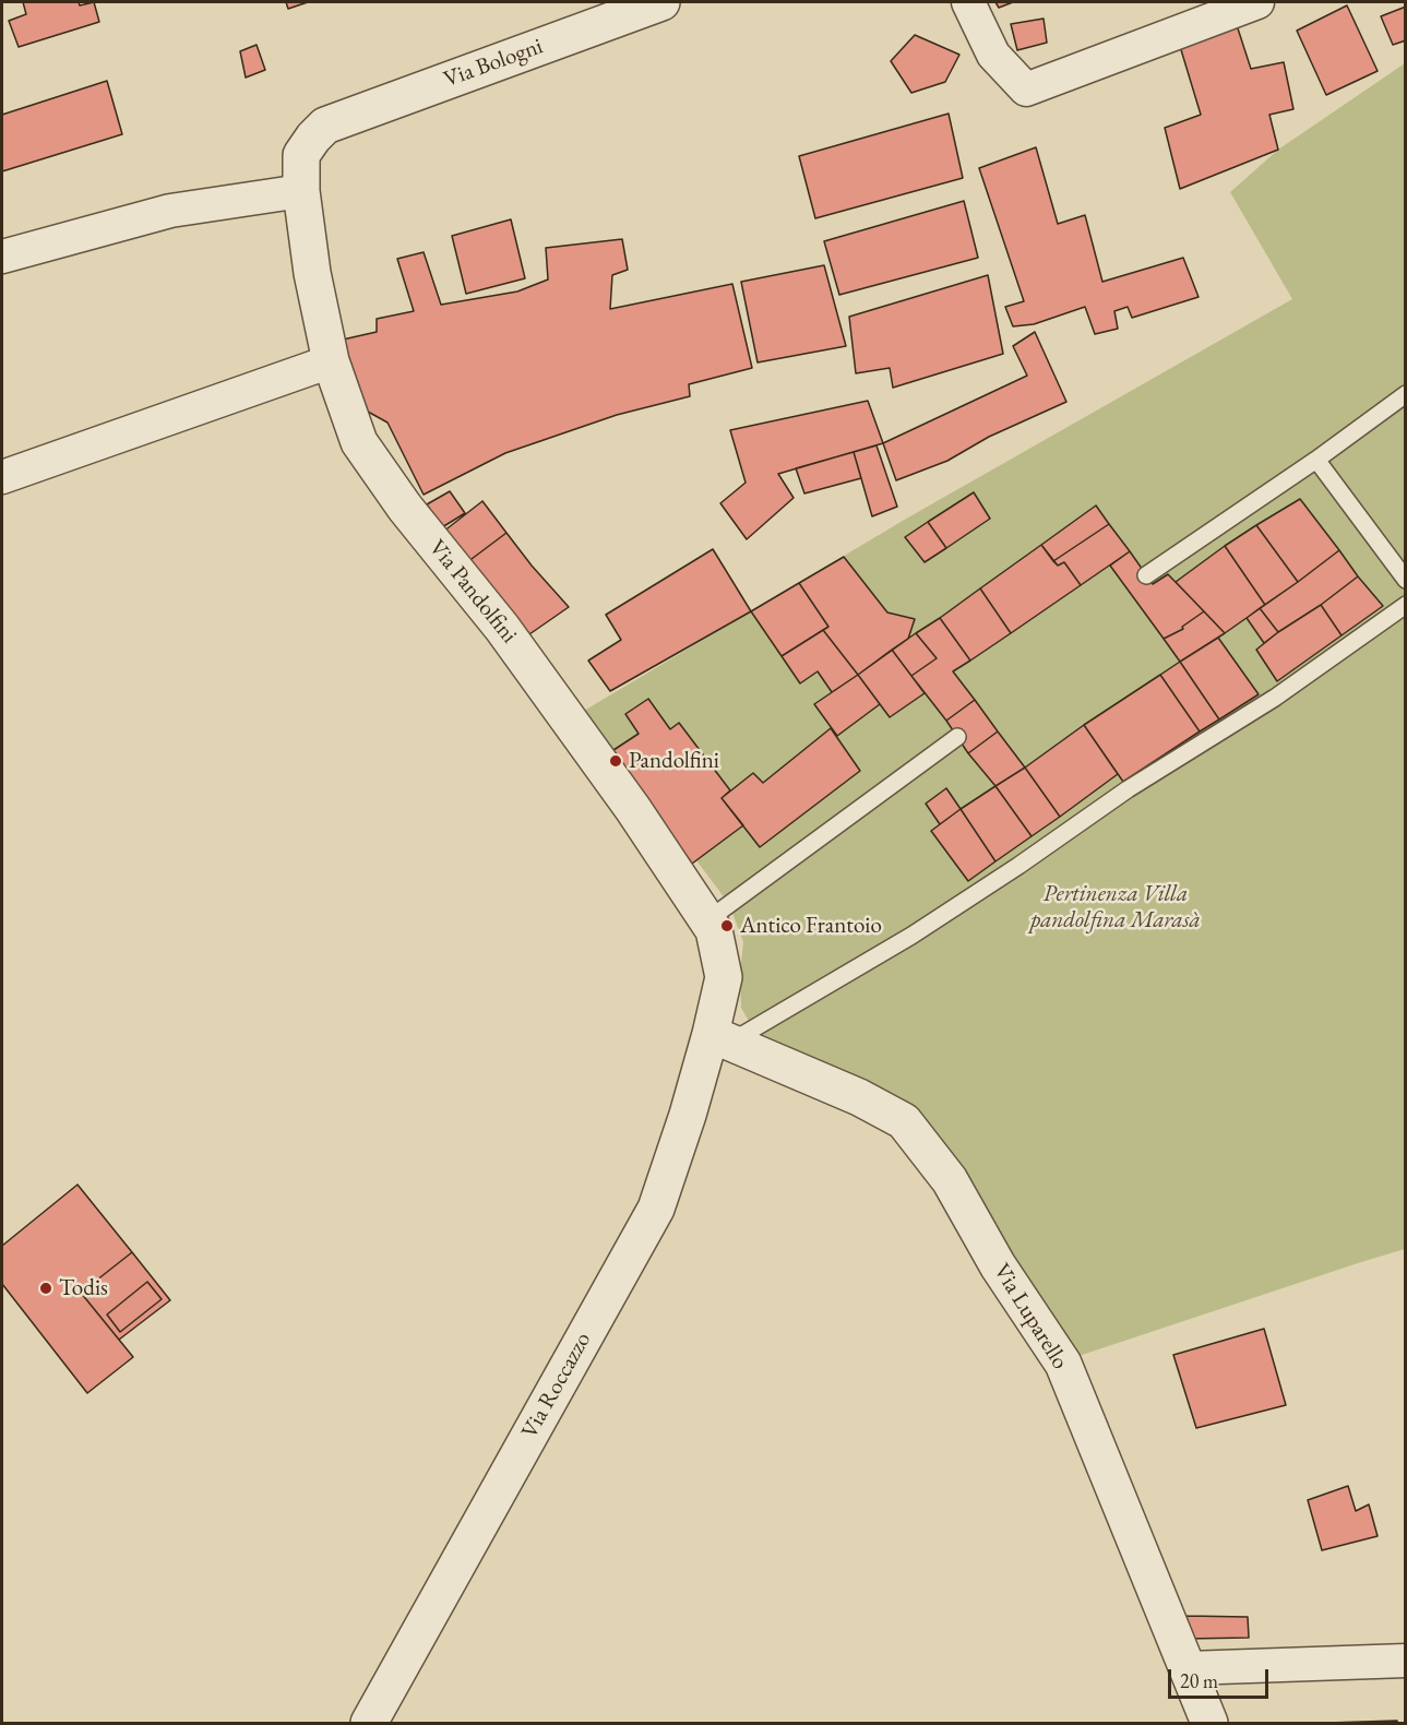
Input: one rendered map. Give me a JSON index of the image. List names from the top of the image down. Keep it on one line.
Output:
{"streets":{"street":["Via Bologni","Via Pandolfini","Via Luparello","Via Roccazzo"]},"crossings":[["Via Bologni","Via Pandolfini"],["Via Pandolfini","Via Luparello"],["Via Pandolfini","Via Roccazzo"],["Via Luparello","Via Roccazzo"]],"parks":["Pertinenza Villa pandolfina Marasà"],"places":["Pandolfini","Antico Frantoio","Todis"],"scale_bar":"20 m"}
